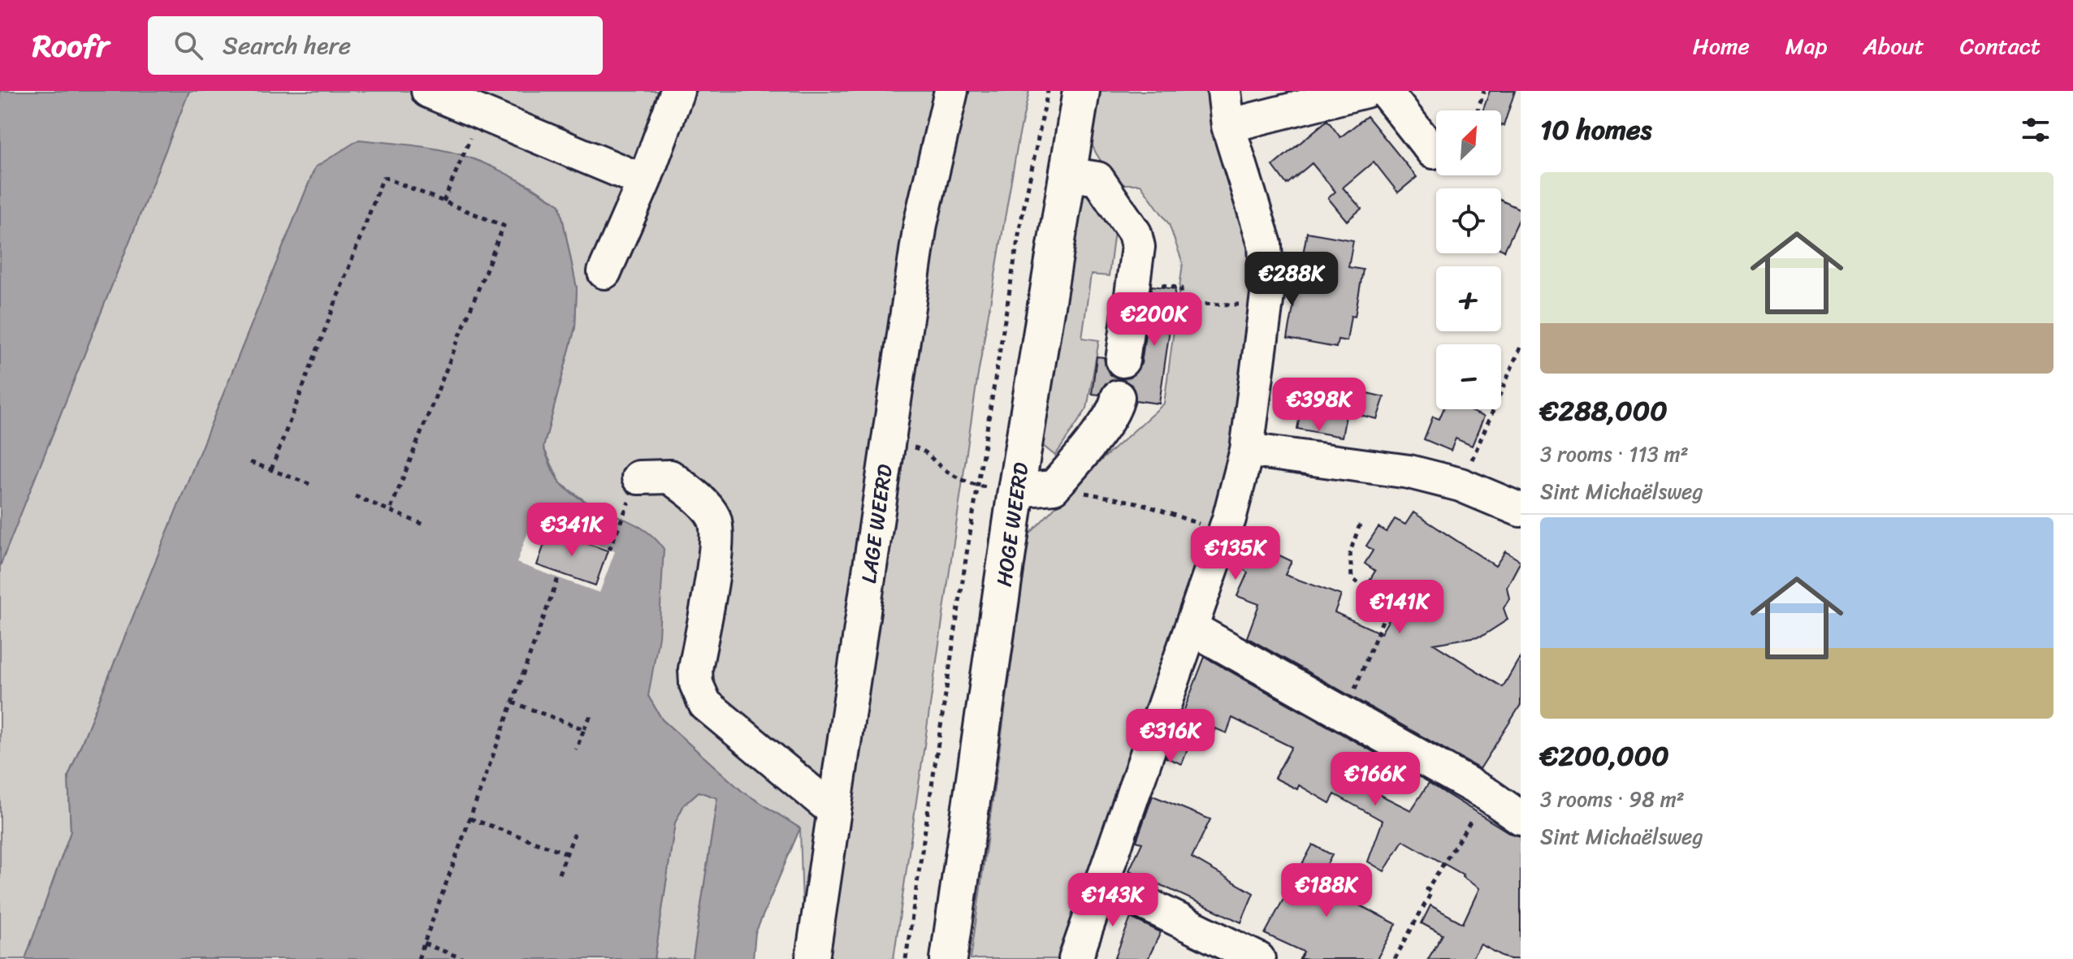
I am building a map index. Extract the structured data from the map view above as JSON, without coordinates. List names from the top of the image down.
{
  "streets": {
    "main road": ["HOGE WEERD"],
    "street": ["LAGE WEERD"]
  },
  "north": "top right",
  "page": {
    "header": "Roofr",
    "search": "Search here",
    "nav": [
      "Home",
      "Map",
      "About",
      "Contact"
    ],
    "heading": "10 homes",
    "map_buttons": ["+", "−"],
    "list": [
      {
        "name": "€288,000",
        "note": "3 rooms · 113 m² · Sint Michaëlsweg"
      },
      {
        "name": "€200,000",
        "note": "3 rooms · 98 m² · Sint Michaëlsweg"
      }
    ],
    "price": [
      "€288K",
      "€200K",
      "€398K",
      "€341K",
      "€135K",
      "€141K",
      "€316K",
      "€166K",
      "€188K",
      "€143K"
    ]
  }
}
